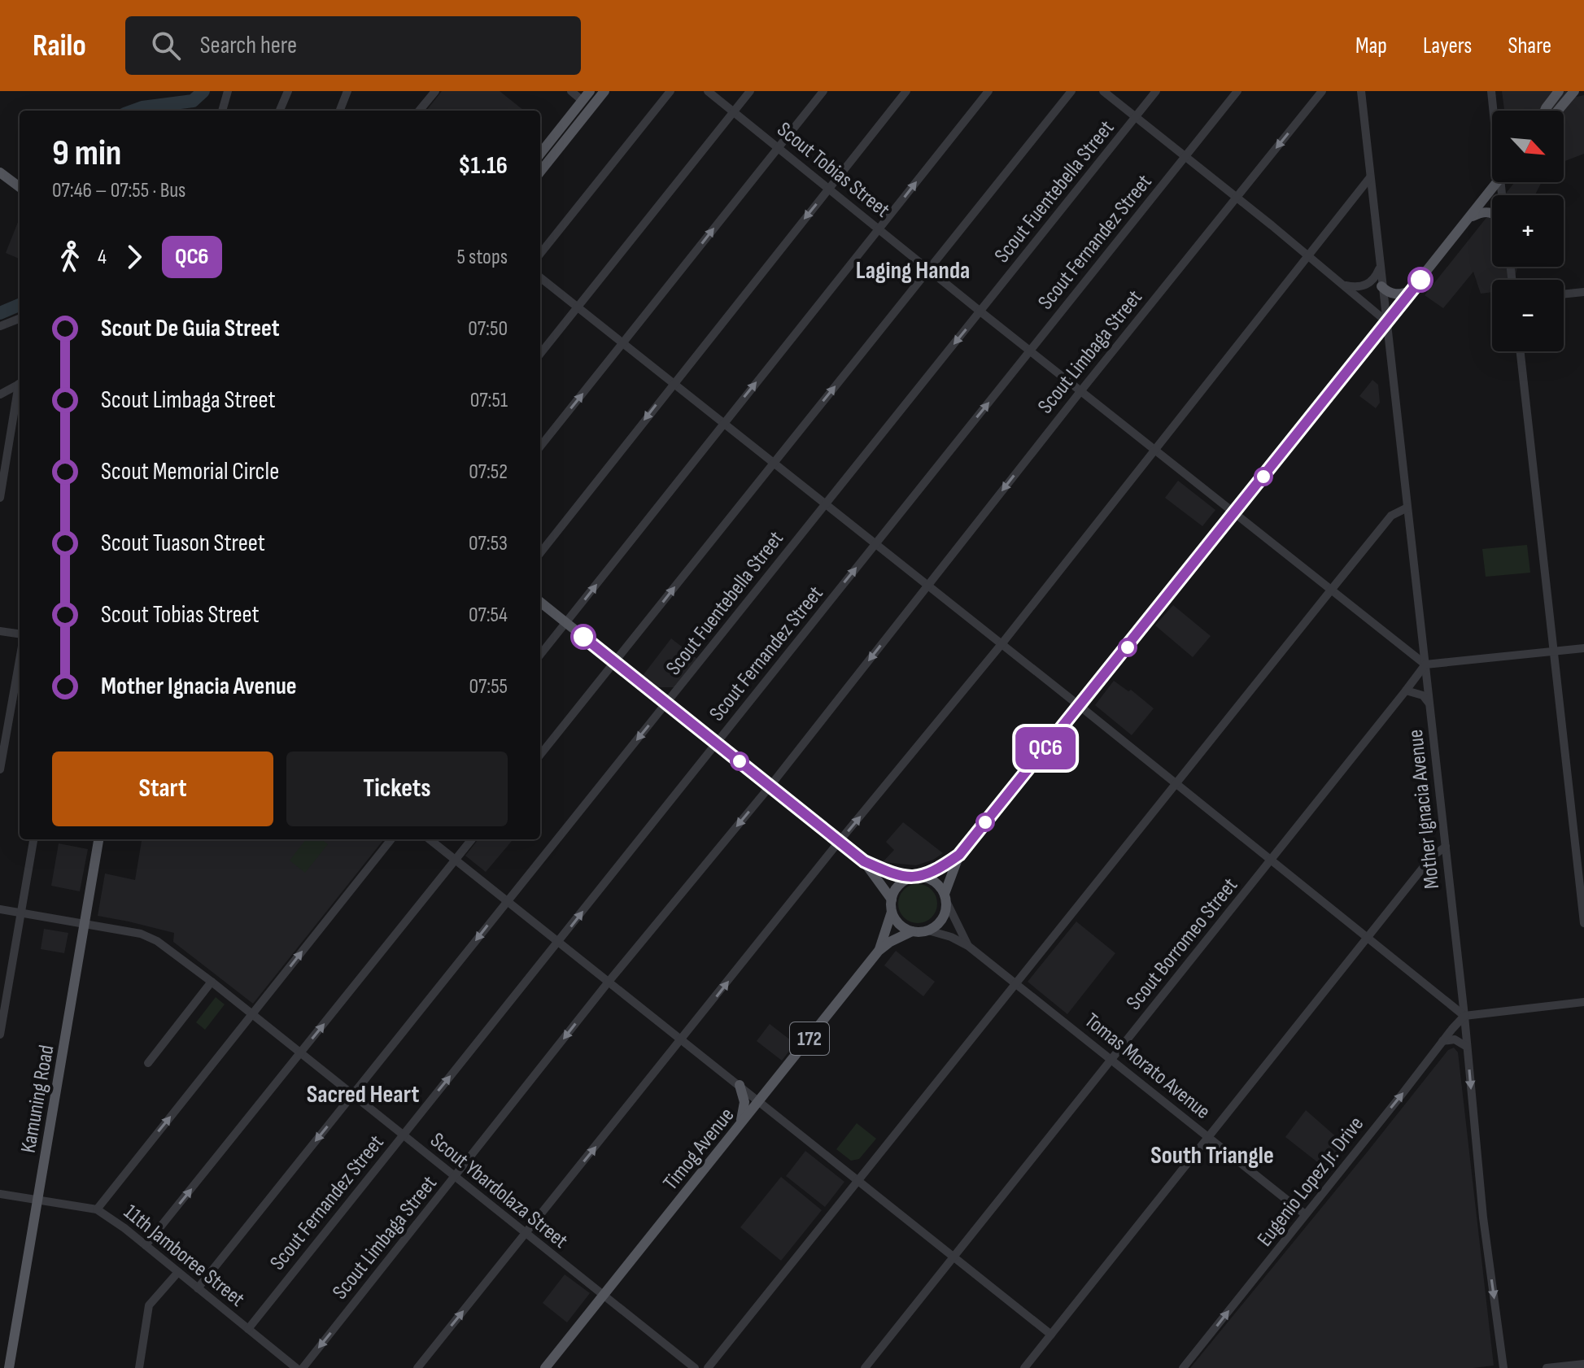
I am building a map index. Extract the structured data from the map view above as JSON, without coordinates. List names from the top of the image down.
{
  "streets": {
    "main road": ["172", "Kamuning Road", "Timog Avenue"],
    "street": [
      "Scout Tobias Street",
      "Scout Fuentebella Street",
      "Scout Fernandez Street",
      "Scout Limbaga Street",
      "Mother Ignacia Avenue",
      "Scout Borromeo Street",
      "Tomas Morato Avenue",
      "Eugenio Lopez Jr. Drive",
      "Scout Ybardolaza Street",
      "11th Jamboree Street"
    ]
  },
  "crossings": [
    ["Scout Tobias Street", "Scout Fuentebella Street"],
    ["Scout Tobias Street", "Scout Fernandez Street"],
    ["Scout Tobias Street", "Scout Limbaga Street"],
    ["Scout Tobias Street", "Mother Ignacia Avenue"],
    ["Scout Tobias Street", "Scout Borromeo Street"],
    ["Scout Fuentebella Street", "Scout Ybardolaza Street"],
    ["Scout Fuentebella Street", "11th Jamboree Street"],
    ["Scout Fernandez Street", "Scout Ybardolaza Street"],
    ["Scout Fernandez Street", "11th Jamboree Street"],
    ["Scout Limbaga Street", "Scout Ybardolaza Street"],
    ["Mother Ignacia Avenue", "Scout Borromeo Street"],
    ["Mother Ignacia Avenue", "Eugenio Lopez Jr. Drive"],
    ["Scout Borromeo Street", "Tomas Morato Avenue"],
    ["172", "Tomas Morato Avenue"],
    ["172", "Timog Avenue"],
    ["Tomas Morato Avenue", "Timog Avenue"],
    ["Tomas Morato Avenue", "Eugenio Lopez Jr. Drive"],
    ["Kamuning Road", "Scout Ybardolaza Street"],
    ["Kamuning Road", "11th Jamboree Street"],
    ["Timog Avenue", "Scout Ybardolaza Street"]
  ],
  "one_way": ["Scout Fernandez Street", "Scout Limbaga Street", "Eugenio Lopez Jr. Drive"],
  "districts": ["Laging Handa", "Sacred Heart", "South Triangle"],
  "lines": ["bus line QC6"],
  "north": "bottom right",
  "page": {
    "header": "Railo",
    "search": "Search here",
    "nav": ["Map", "Layers", "Share"],
    "on_map": "QC6",
    "map_buttons": ["+", "−"],
    "heading": ["9 min", "07:46 – 07:55 · Bus", "$1.16"],
    "legs": ["4", "QC6", "5 stops"],
    "list": [
      {
        "name": "Scout De Guia Street",
        "value": "07:50"
      },
      {
        "name": "Scout Limbaga Street",
        "value": "07:51"
      },
      {
        "name": "Scout Memorial Circle",
        "value": "07:52"
      },
      {
        "name": "Scout Tuason Street",
        "value": "07:53"
      },
      {
        "name": "Scout Tobias Street",
        "value": "07:54"
      },
      {
        "name": "Mother Ignacia Avenue",
        "value": "07:55"
      }
    ],
    "buttons": ["Start", "Tickets"]
  }
}
